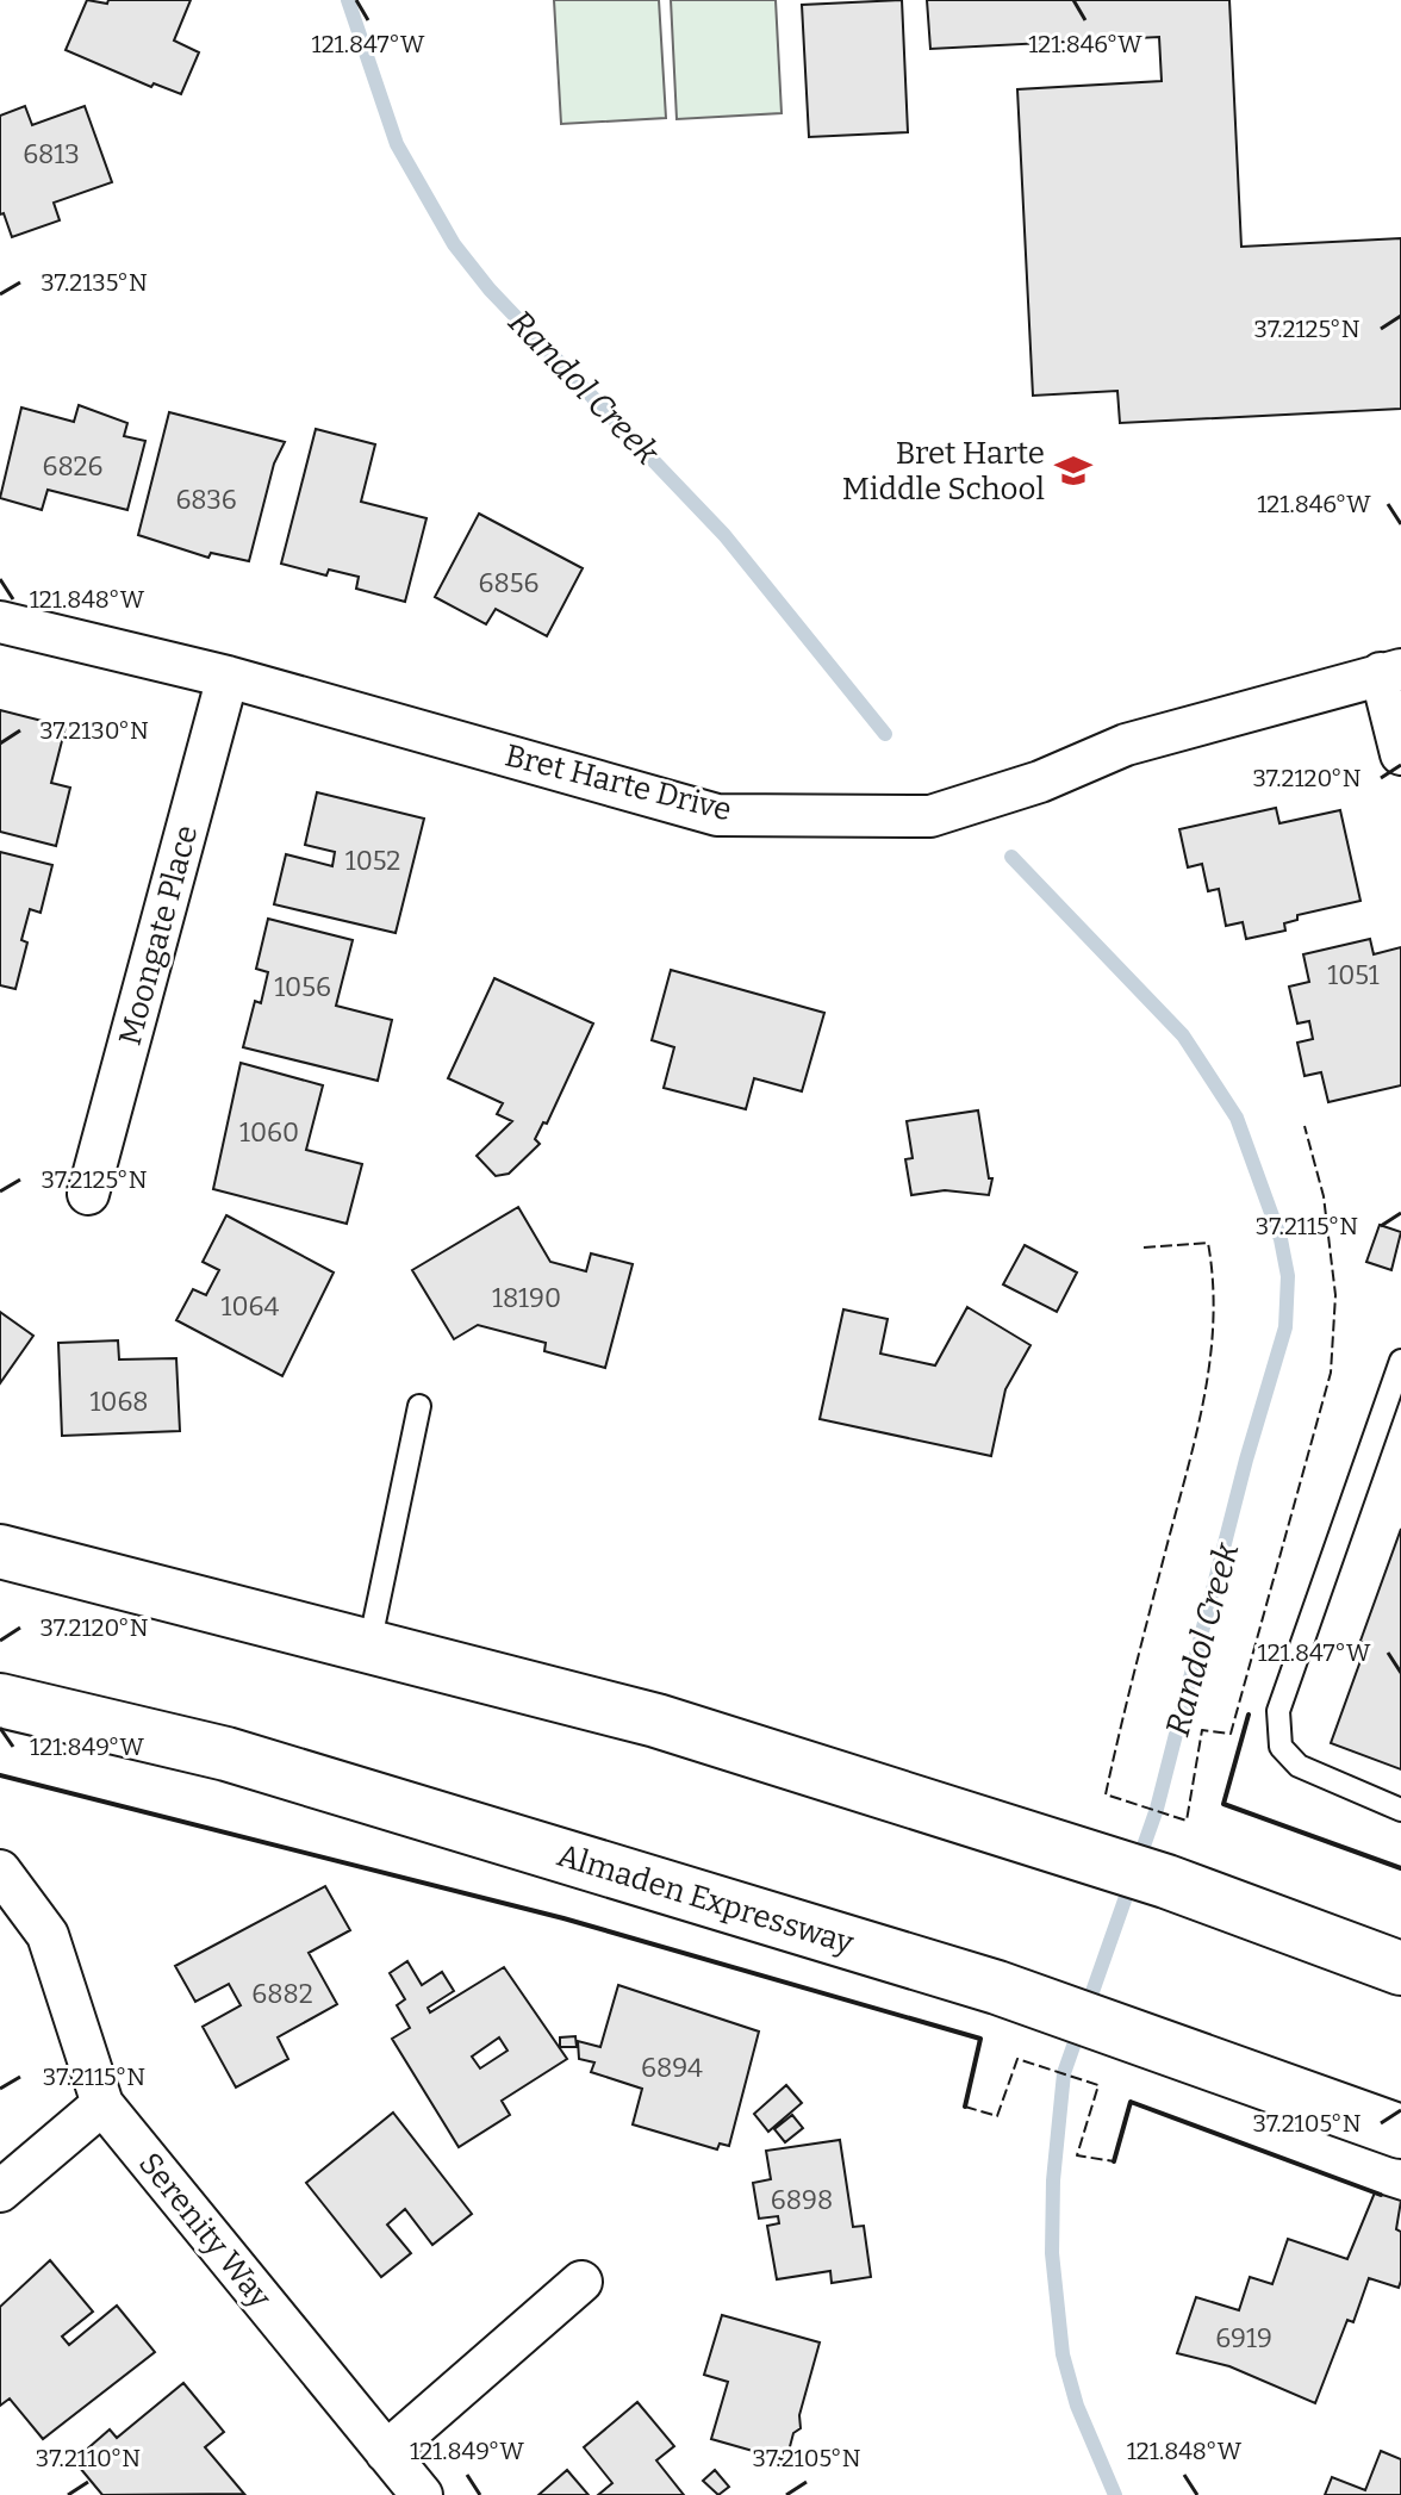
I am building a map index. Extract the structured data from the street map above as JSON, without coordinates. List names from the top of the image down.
{
  "streets": {
    "main road": ["Almaden Expressway"],
    "street": ["Bret Harte Drive", "Moongate Place", "Serenity Way"]
  },
  "crossings": [
    ["Bret Harte Drive", "Moongate Place"]
  ],
  "water": ["Randol Creek"],
  "places": {
    "school or university": ["Bret Harte Middle School"]
  },
  "house_numbers": [
    "6813",
    "6826",
    "6836",
    "6856",
    "1052",
    "1051",
    "1056",
    "1060",
    "18190",
    "1064",
    "1068",
    "6882",
    "6894",
    "6898",
    "6919"
  ],
  "coordinates": [
    "121.846°W",
    "121.847°W",
    "37.2135°N",
    "37.2125°N",
    "121.848°W",
    "37.2130°N",
    "37.2120°N",
    "37.2115°N",
    "121.849°W",
    "37.2105°N",
    "37.2110°N"
  ]
}
